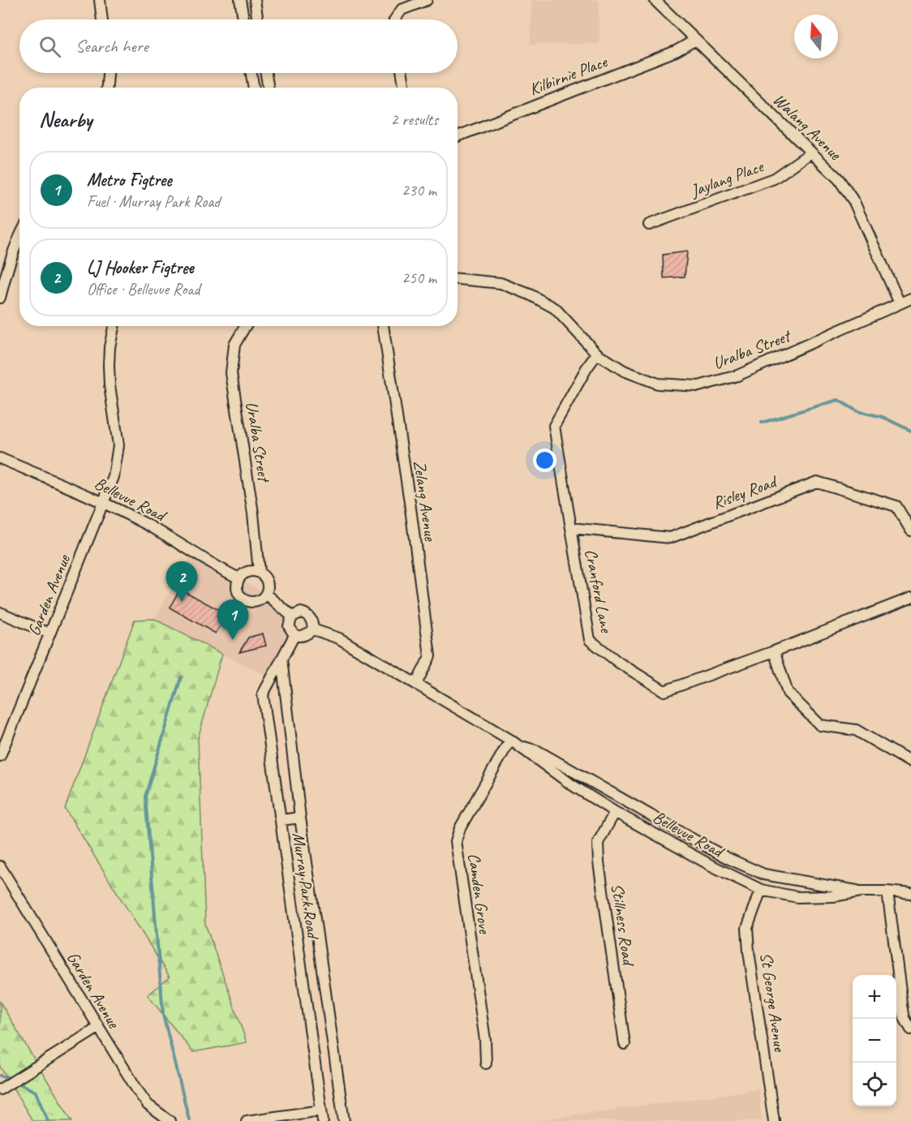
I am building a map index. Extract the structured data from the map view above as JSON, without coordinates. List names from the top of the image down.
{
  "streets": {
    "street": [
      "Kilbirnie Place",
      "Walang Avenue",
      "Jaylang Place",
      "Uralba Street",
      "Risley Road",
      "Bellevue Road",
      "Zelang Avenue",
      "Cranford Lane",
      "Garden Avenue",
      "Murray Park Road",
      "Camden Grove",
      "Stillness Road",
      "St George Avenue"
    ]
  },
  "crossings": [
    ["Kilbirnie Place", "Walang Avenue"],
    ["Walang Avenue", "Jaylang Place"],
    ["Walang Avenue", "Uralba Street"],
    ["Uralba Street", "Bellevue Road"],
    ["Uralba Street", "Cranford Lane"],
    ["Risley Road", "Cranford Lane"],
    ["Bellevue Road", "Zelang Avenue"],
    ["Bellevue Road", "Garden Avenue"],
    ["Bellevue Road", "Murray Park Road"],
    ["Bellevue Road", "Camden Grove"],
    ["Bellevue Road", "Stillness Road"],
    ["Bellevue Road", "St George Avenue"]
  ],
  "north": "top",
  "page": {
    "search": "Search here",
    "heading": ["Nearby", "2 results"],
    "list": [
      {
        "mark": "1",
        "name": "Metro Figtree",
        "note": "Fuel · Murray Park Road",
        "value": "230 m"
      },
      {
        "mark": "2",
        "name": "LJ Hooker Figtree",
        "note": "Office · Bellevue Road",
        "value": "250 m"
      }
    ],
    "pins": ["2", "1"],
    "map_buttons": ["+", "−"]
  }
}
